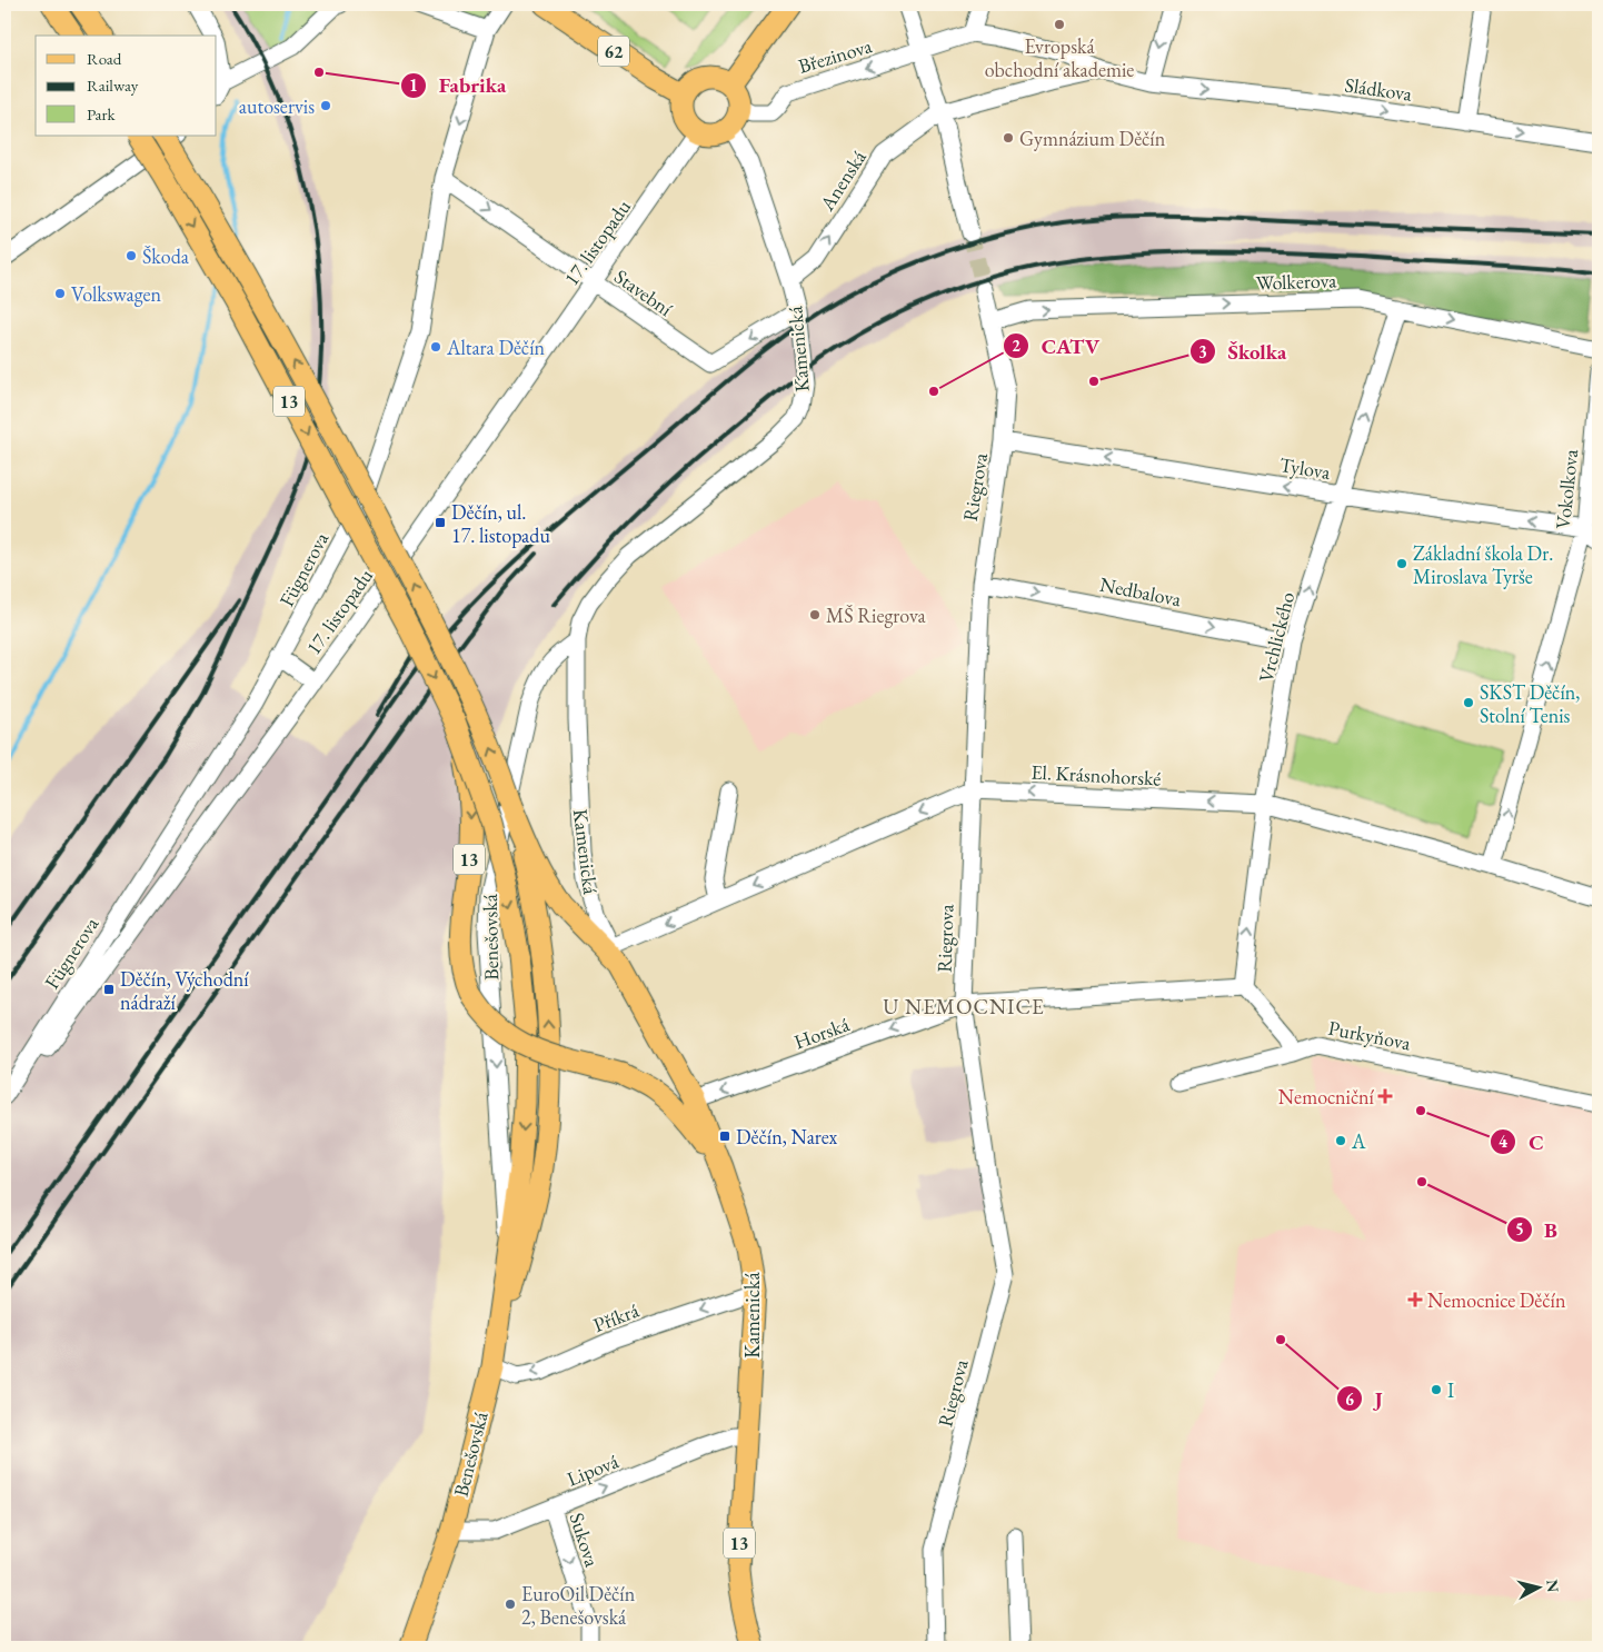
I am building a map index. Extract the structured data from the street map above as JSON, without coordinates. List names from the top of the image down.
{
  "streets": {
    "main road": [
      "62",
      "Kamenická",
      "13",
      "Benešovská"
    ],
    "street": [
      "Březinova",
      "Sládkova",
      "Anenská",
      "17. listopadu",
      "Wolkerova",
      "Stavební",
      "Tylova",
      "Riegrova",
      "Vokolkova",
      "Fügnerova",
      "Nedbalova",
      "Vrchlického",
      "El. Krásnohorské",
      "Horská",
      "Purkyňova",
      "Příkrá",
      "Lipová",
      "Sukova"
    ]
  },
  "crossings": [
    ["62", "Březinova"],
    ["62", "17. listopadu"],
    ["62", "Kamenická"],
    ["Březinova", "17. listopadu"],
    ["Březinova", "Kamenická"],
    ["Anenská", "Kamenická"],
    ["17. listopadu", "Stavební"],
    ["17. listopadu", "Kamenická"],
    ["Wolkerova", "Riegrova"],
    ["Wolkerova", "Vrchlického"],
    ["Stavební", "Kamenická"],
    ["Stavební", "Fügnerova"],
    ["Kamenická", "13"],
    ["Kamenická", "El. Krásnohorské"],
    ["Kamenická", "Benešovská"],
    ["Kamenická", "Horská"],
    ["Kamenická", "Příkrá"],
    ["Kamenická", "Lipová"],
    ["13", "El. Krásnohorské"],
    ["13", "Benešovská"],
    ["Tylova", "Riegrova"],
    ["Tylova", "Vokolkova"],
    ["Tylova", "Vrchlického"],
    ["Riegrova", "Nedbalova"],
    ["Riegrova", "El. Krásnohorské"],
    ["Riegrova", "Horská"],
    ["Vokolkova", "El. Krásnohorské"],
    ["Nedbalova", "Vrchlického"],
    ["Vrchlického", "El. Krásnohorské"],
    ["Benešovská", "Příkrá"],
    ["Benešovská", "Lipová"],
    ["Lipová", "Sukova"]
  ],
  "one_way": [
    "Březinova",
    "Sládkova",
    "Anenská",
    "Wolkerova",
    "Tylova",
    "Vokolkova",
    "Nedbalova",
    "Vrchlického",
    "El. Krásnohorské",
    "Horská",
    "Příkrá",
    "Lipová",
    "Sukova"
  ],
  "districts": ["U NEMOCNICE"],
  "places": {
    "other": [
      "Evropská obchodní akademie",
      "Fabrika",
      "autoservis",
      "Gymnázium Děčín",
      "Škoda",
      "Volkswagen",
      "Altara Děčín",
      "Školka",
      "CATV",
      "Základní škola Dr. Miroslava Tyrše",
      "MŠ Riegrova",
      "SKST Děčín, Stolní Tenis",
      "C",
      "A",
      "B",
      "J",
      "I",
      "EuroOil Děčín 2, Benešovská"
    ],
    "transit": ["Děčín, ul. 17. listopadu", "Děčín, Východní nádraží", "Děčín, Narex"],
    "health": ["Nemocniční", "Nemocnice Děčín"]
  },
  "legend": ["Road", "Railway", "Park"],
  "north": "right"
}
